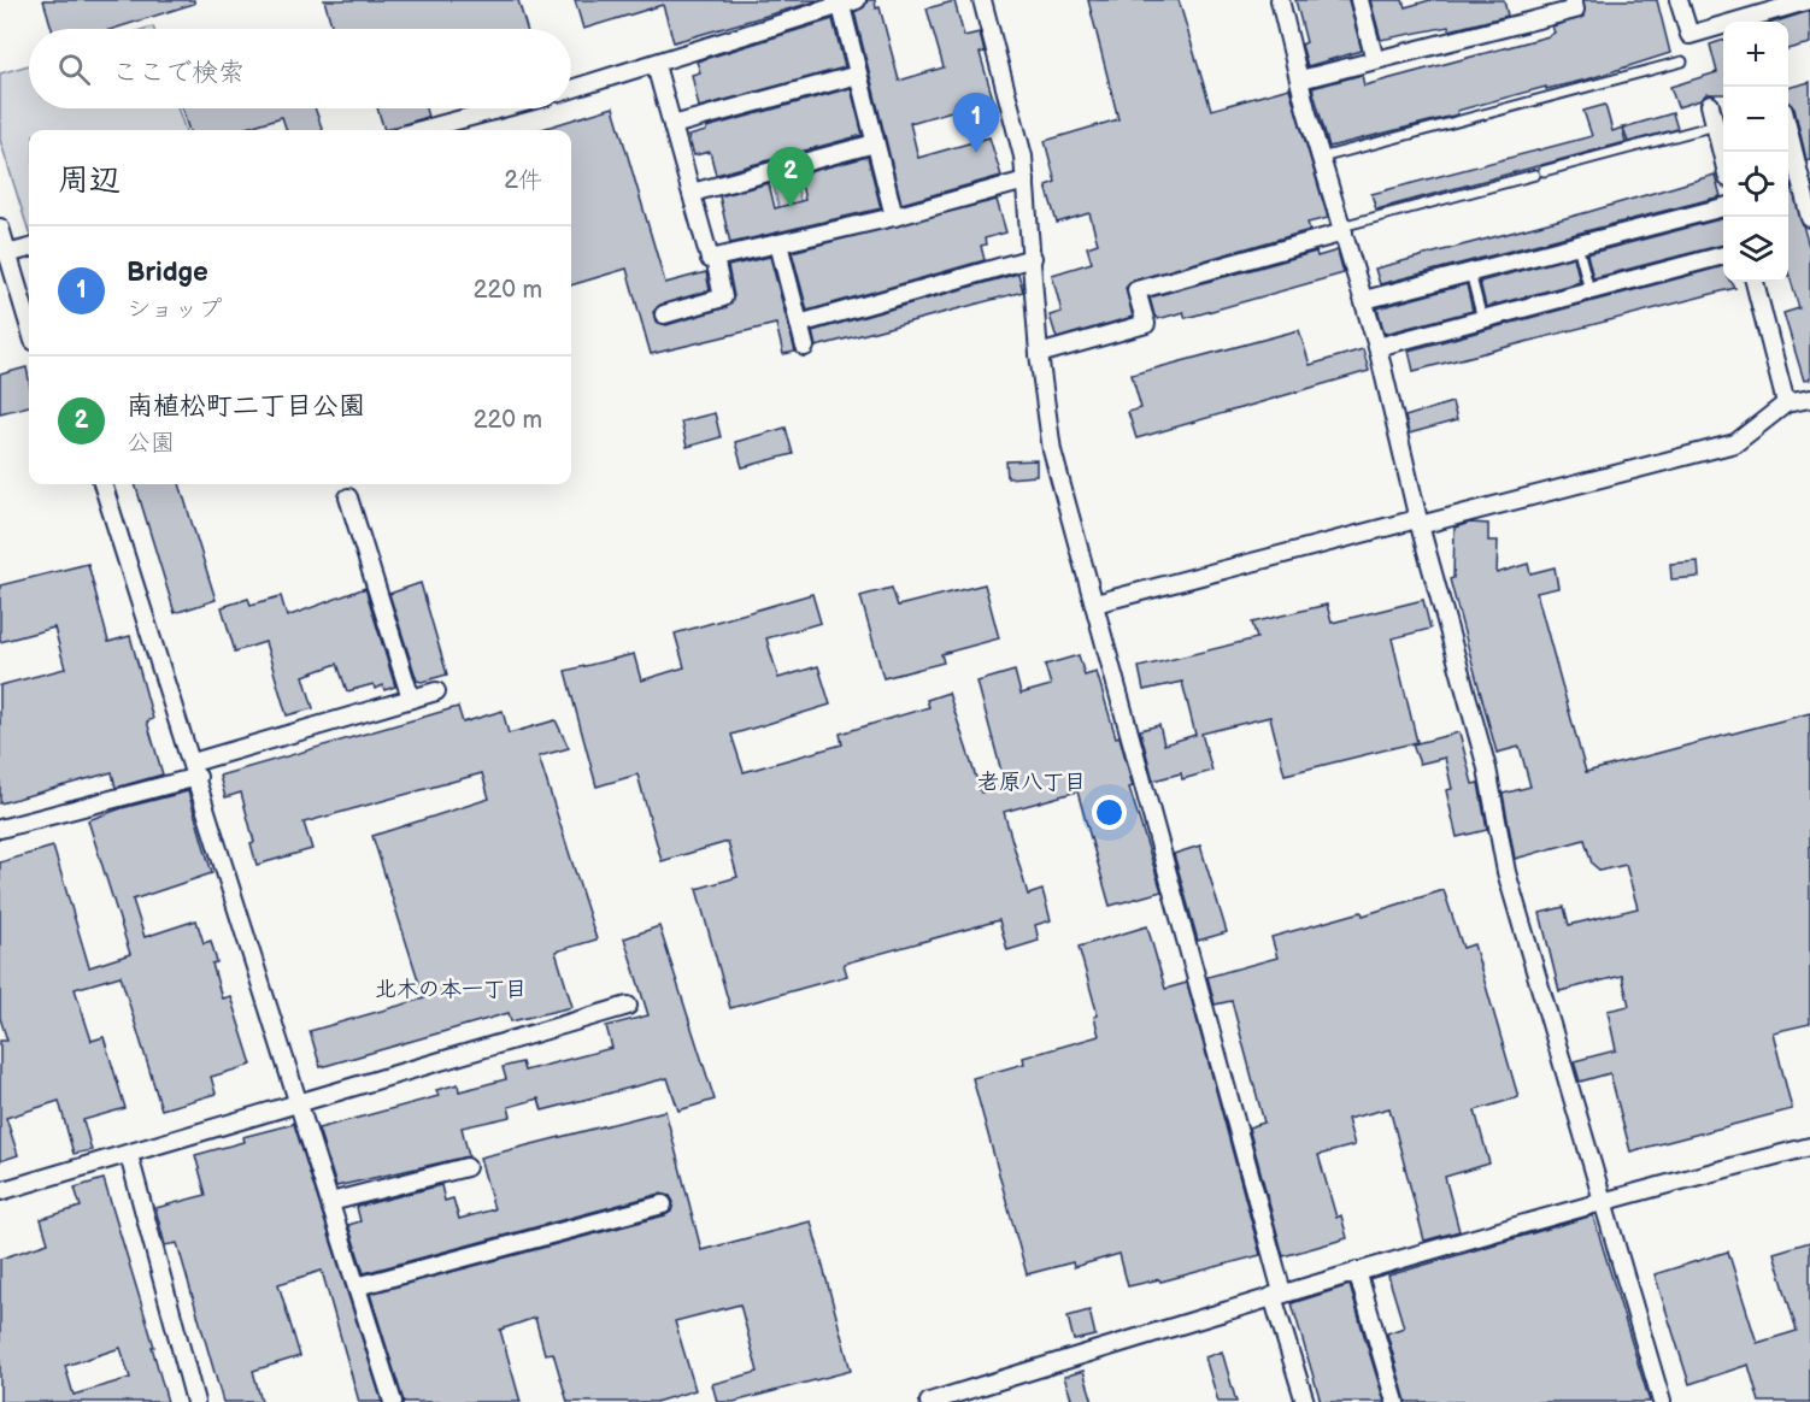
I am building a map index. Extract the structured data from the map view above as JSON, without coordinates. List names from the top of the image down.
{
  "districts": ["老原八丁目", "北木の本一丁目"],
  "page": {
    "map_buttons": ["+", "−"],
    "search": "ここで検索",
    "pins": ["1", "2"],
    "heading": ["周辺", "2件"],
    "list": [
      {
        "mark": "1",
        "name": "Bridge",
        "note": "ショップ",
        "value": "220 m"
      },
      {
        "mark": "2",
        "name": "南植松町二丁目公園",
        "note": "公園",
        "value": "220 m"
      }
    ]
  }
}
